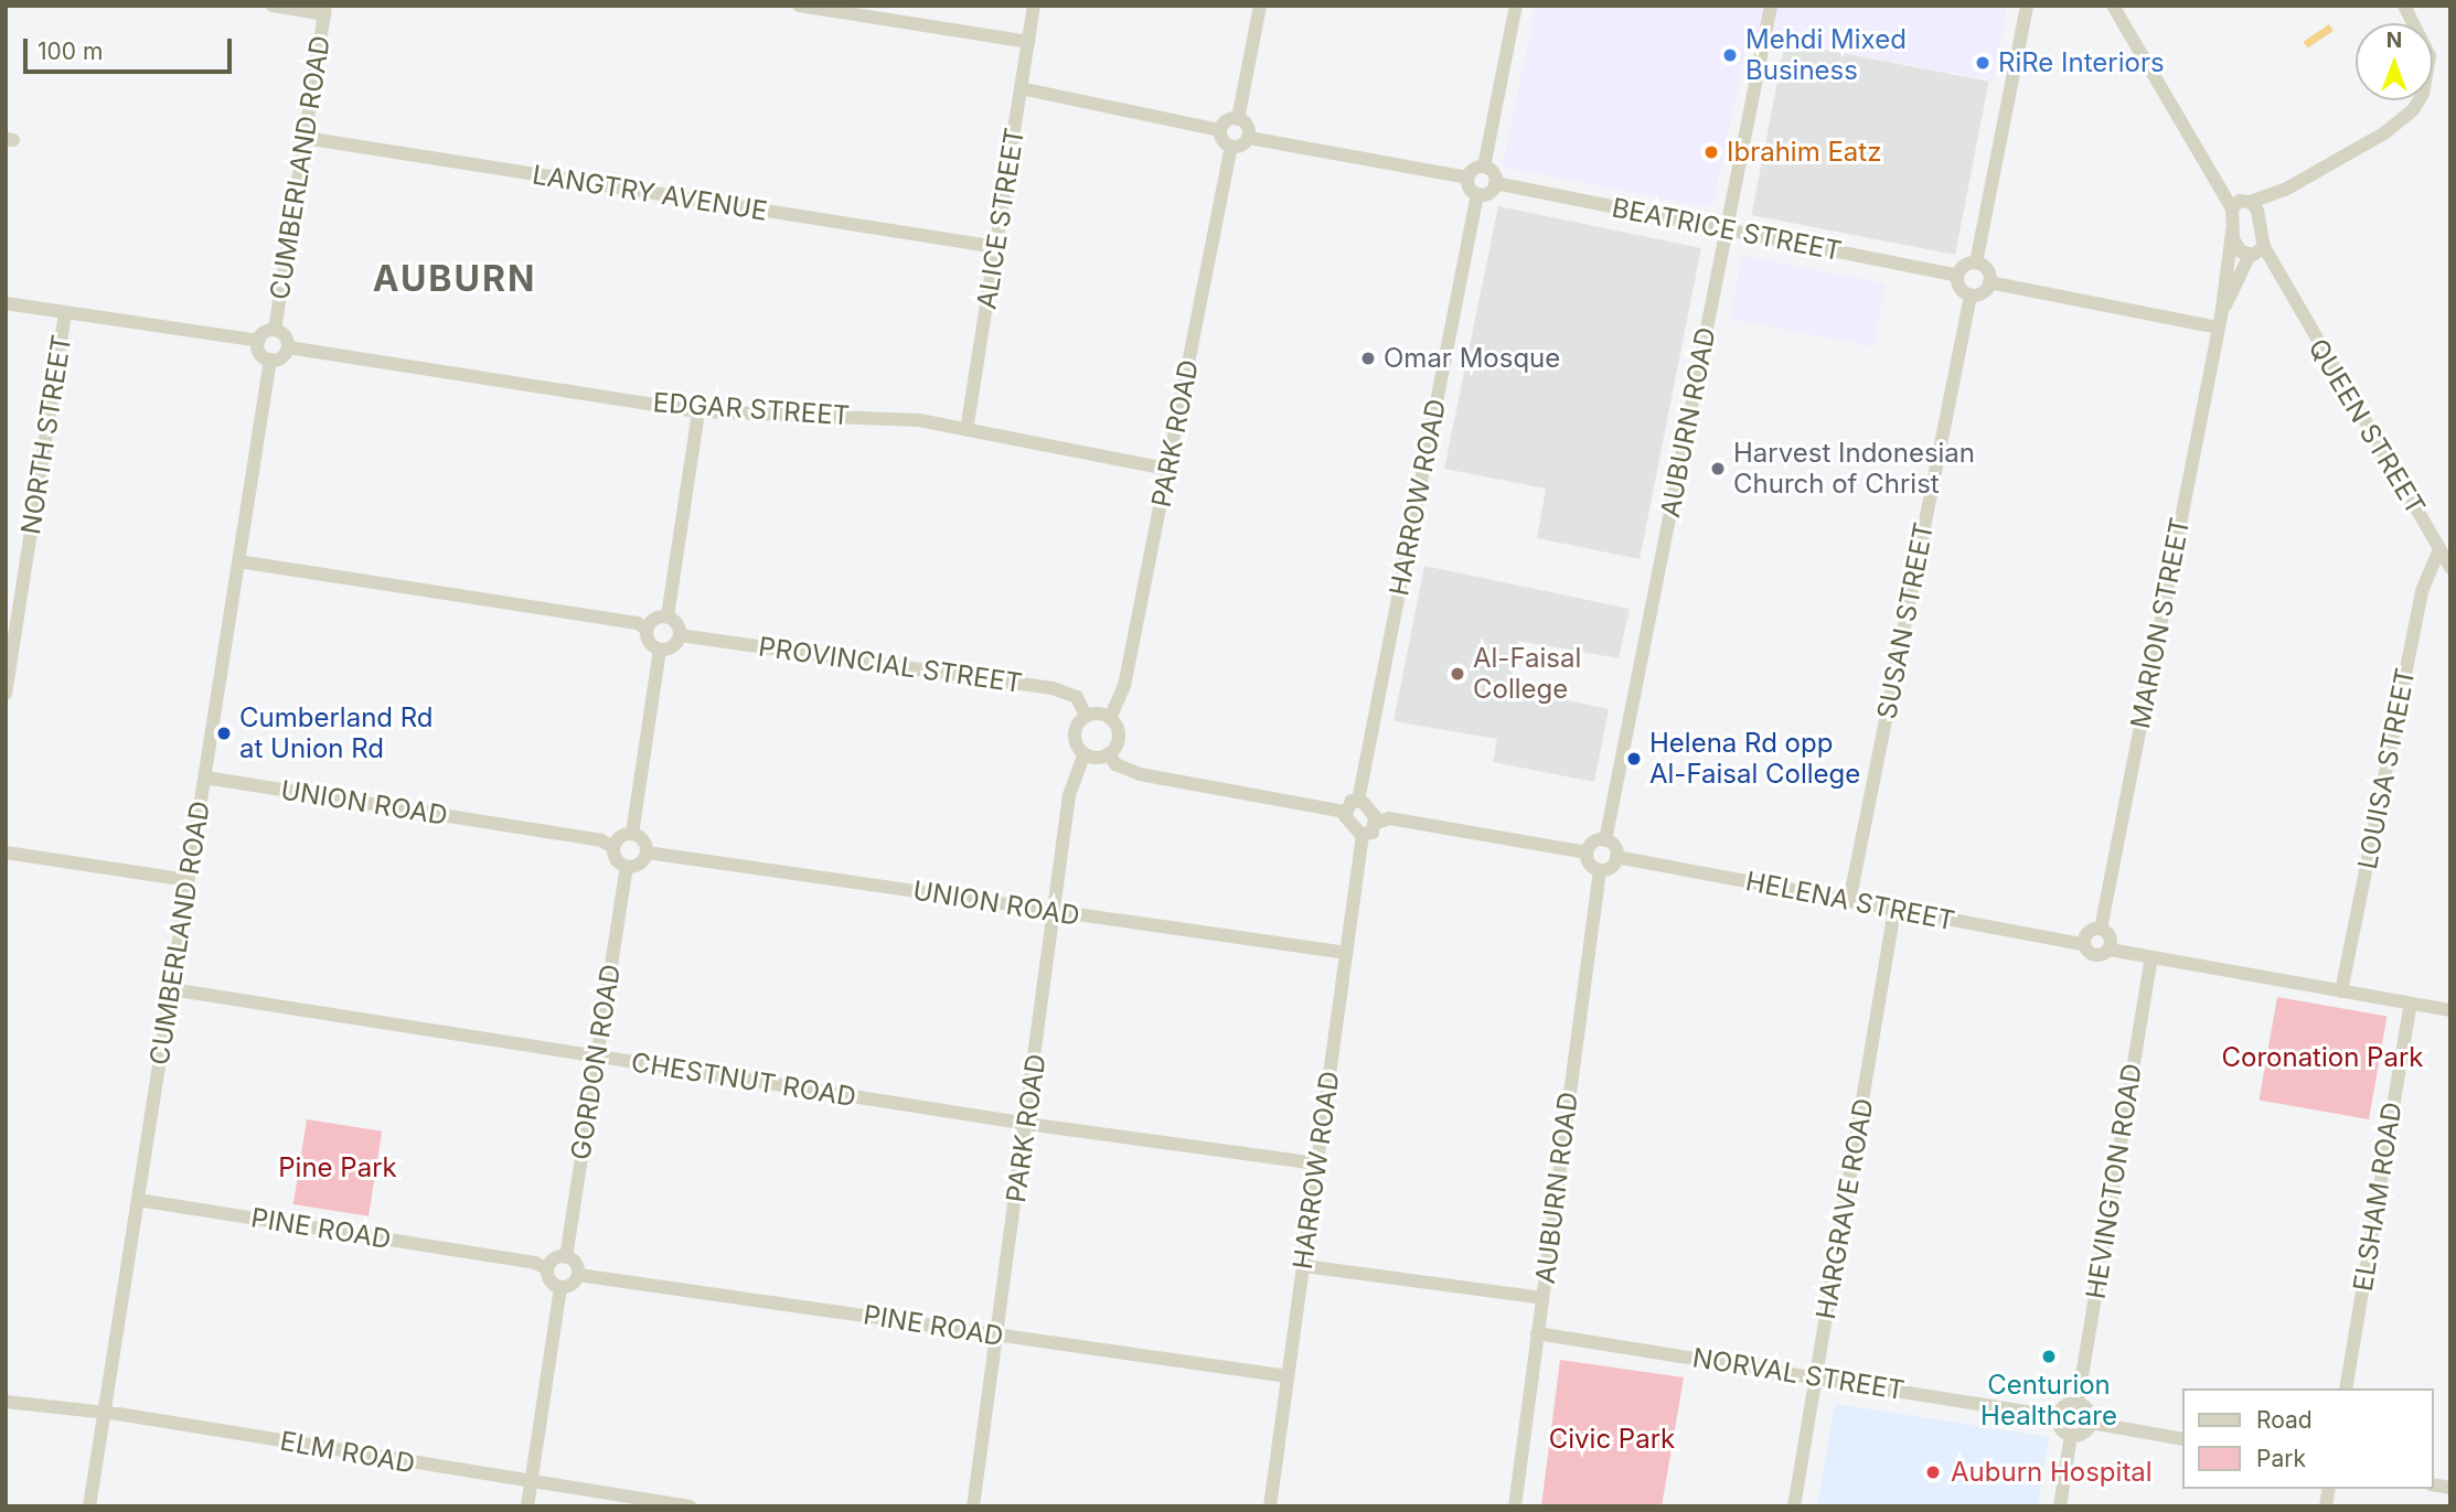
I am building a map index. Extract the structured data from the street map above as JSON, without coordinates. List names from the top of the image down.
{
  "streets": {
    "street": [
      "CUMBERLAND ROAD",
      "LANGTRY AVENUE",
      "ALICE STREET",
      "BEATRICE STREET",
      "EDGAR STREET",
      "AUBURN ROAD",
      "QUEEN STREET",
      "PARK ROAD",
      "NORTH STREET",
      "HARROW ROAD",
      "SUSAN STREET",
      "MARION STREET",
      "PROVINCIAL STREET",
      "LOUISA STREET",
      "UNION ROAD",
      "HELENA STREET",
      "GORDON ROAD",
      "CHESTNUT ROAD",
      "HEVINGTON ROAD",
      "ELSHAM ROAD",
      "HARGRAVE ROAD",
      "PINE ROAD",
      "NORVAL STREET",
      "ELM ROAD"
    ]
  },
  "crossings": [
    ["CUMBERLAND ROAD", "LANGTRY AVENUE"],
    ["CUMBERLAND ROAD", "EDGAR STREET"],
    ["CUMBERLAND ROAD", "UNION ROAD"],
    ["CUMBERLAND ROAD", "CHESTNUT ROAD"],
    ["CUMBERLAND ROAD", "PINE ROAD"],
    ["CUMBERLAND ROAD", "ELM ROAD"],
    ["LANGTRY AVENUE", "ALICE STREET"],
    ["ALICE STREET", "EDGAR STREET"],
    ["BEATRICE STREET", "AUBURN ROAD"],
    ["BEATRICE STREET", "HARROW ROAD"],
    ["BEATRICE STREET", "SUSAN STREET"],
    ["EDGAR STREET", "PARK ROAD"],
    ["AUBURN ROAD", "HELENA STREET"],
    ["AUBURN ROAD", "NORVAL STREET"],
    ["QUEEN STREET", "MARION STREET"],
    ["QUEEN STREET", "LOUISA STREET"],
    ["PARK ROAD", "PROVINCIAL STREET"],
    ["PARK ROAD", "UNION ROAD"],
    ["PARK ROAD", "CHESTNUT ROAD"],
    ["PARK ROAD", "PINE ROAD"],
    ["HARROW ROAD", "UNION ROAD"],
    ["HARROW ROAD", "CHESTNUT ROAD"],
    ["HARROW ROAD", "PINE ROAD"],
    ["SUSAN STREET", "HELENA STREET"],
    ["MARION STREET", "HELENA STREET"],
    ["UNION ROAD", "GORDON ROAD"],
    ["HELENA STREET", "HARGRAVE ROAD"],
    ["GORDON ROAD", "CHESTNUT ROAD"],
    ["GORDON ROAD", "PINE ROAD"],
    ["HEVINGTON ROAD", "NORVAL STREET"],
    ["HARGRAVE ROAD", "NORVAL STREET"]
  ],
  "districts": ["AUBURN"],
  "parks": ["Coronation Park", "Pine Park", "Civic Park"],
  "places": [
    "Mehdi Mixed Business",
    "RiRe Interiors",
    "Ibrahim Eatz",
    "Omar Mosque",
    "Harvest Indonesian Church of Christ",
    "Al-Faisal College",
    "Cumberland Rd at Union Rd",
    "Helena Rd opp Al-Faisal College",
    "Centurion Healthcare",
    "Auburn Hospital"
  ],
  "legend": ["Road", "Park"],
  "scale_bar": "100 m",
  "north": "top"
}
